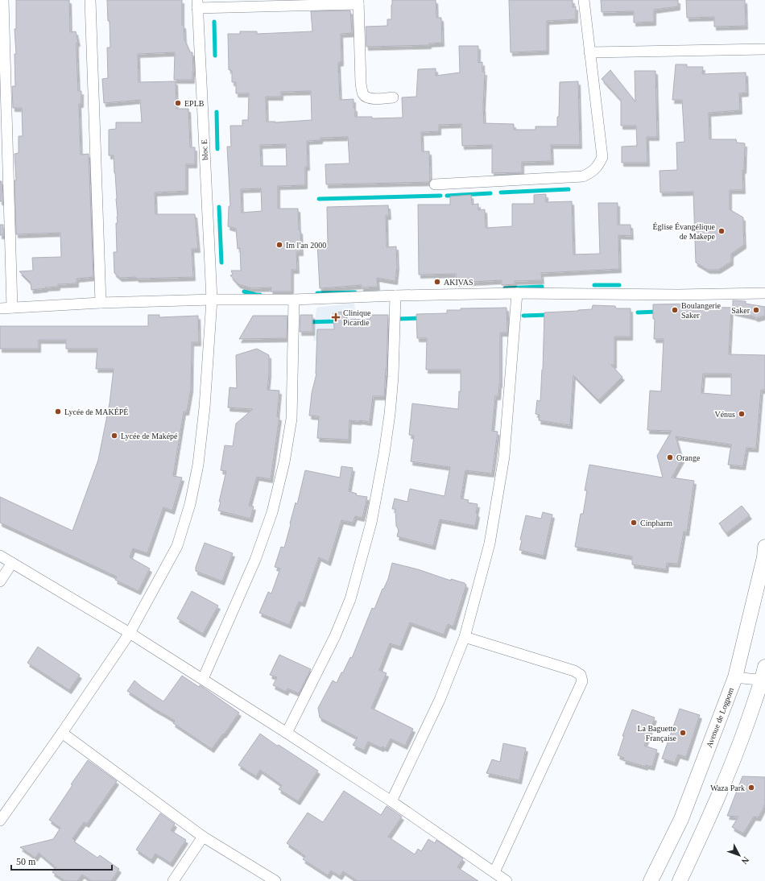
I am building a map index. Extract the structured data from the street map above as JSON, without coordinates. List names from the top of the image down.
{
  "streets": {
    "main road": ["Avenue de Logpom"],
    "street": ["bloc E"]
  },
  "places": {
    "other": [
      "EPLB",
      "Église Évangélique de Makepe",
      "Im l'an 2000",
      "AKIVAS",
      "Boulangerie Saker",
      "Saker",
      "Lycée de MAKÉPÉ",
      "Vénus",
      "Lycée de Maképé",
      "Orange",
      "Cinpharm",
      "La Baguette Française",
      "Waza Park"
    ],
    "health": ["Clinique Picardie"]
  },
  "scale_bar": "50 m",
  "north": "bottom right"
}
